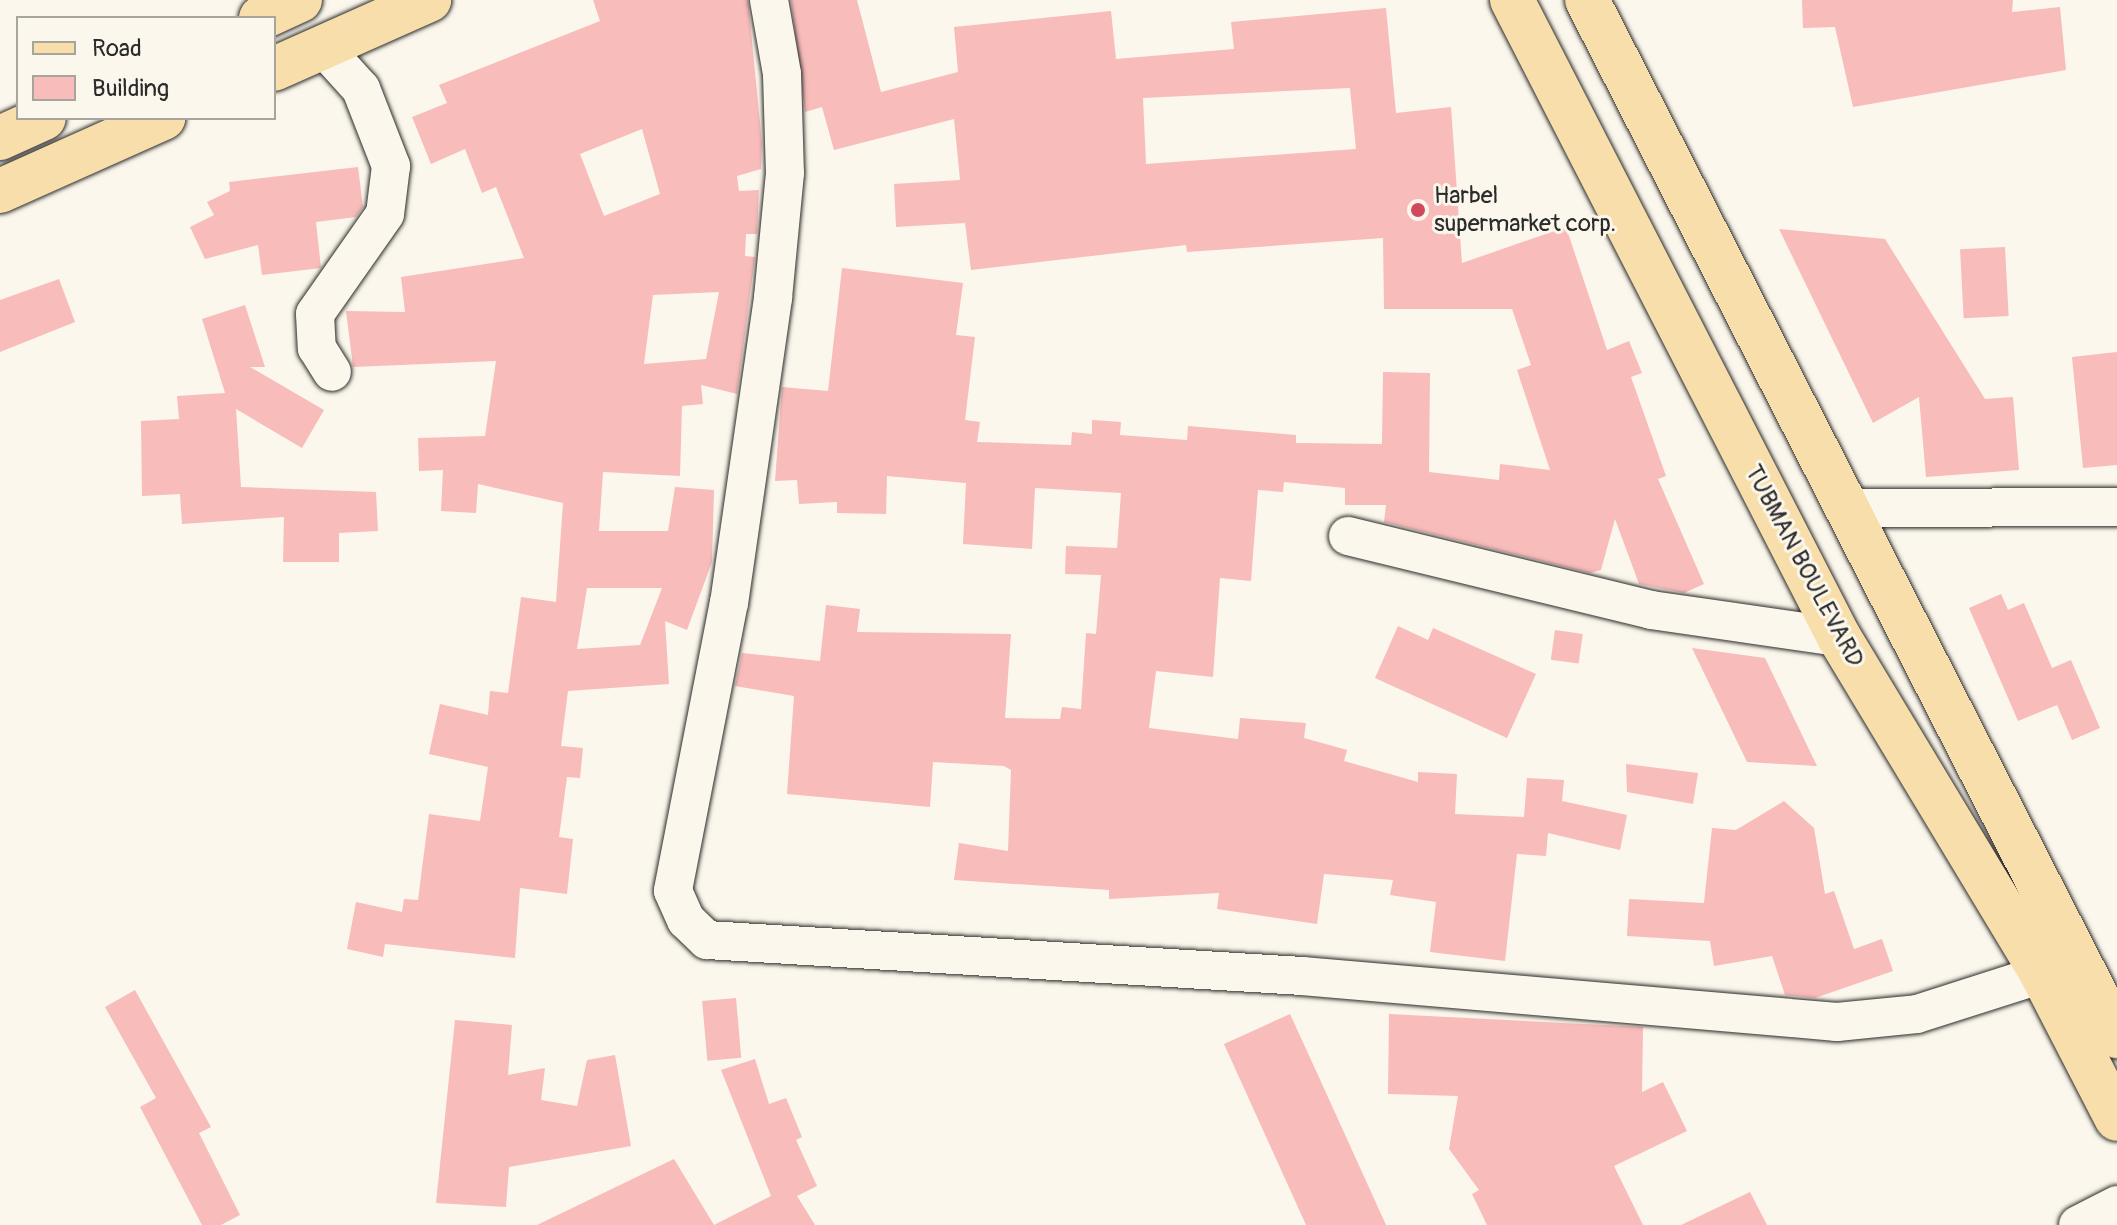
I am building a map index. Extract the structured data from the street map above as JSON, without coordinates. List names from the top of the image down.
{
  "streets": {
    "main road": ["TUBMAN BOULEVARD"]
  },
  "places": ["Harbel supermarket corp."],
  "legend": ["Road", "Building"]
}
